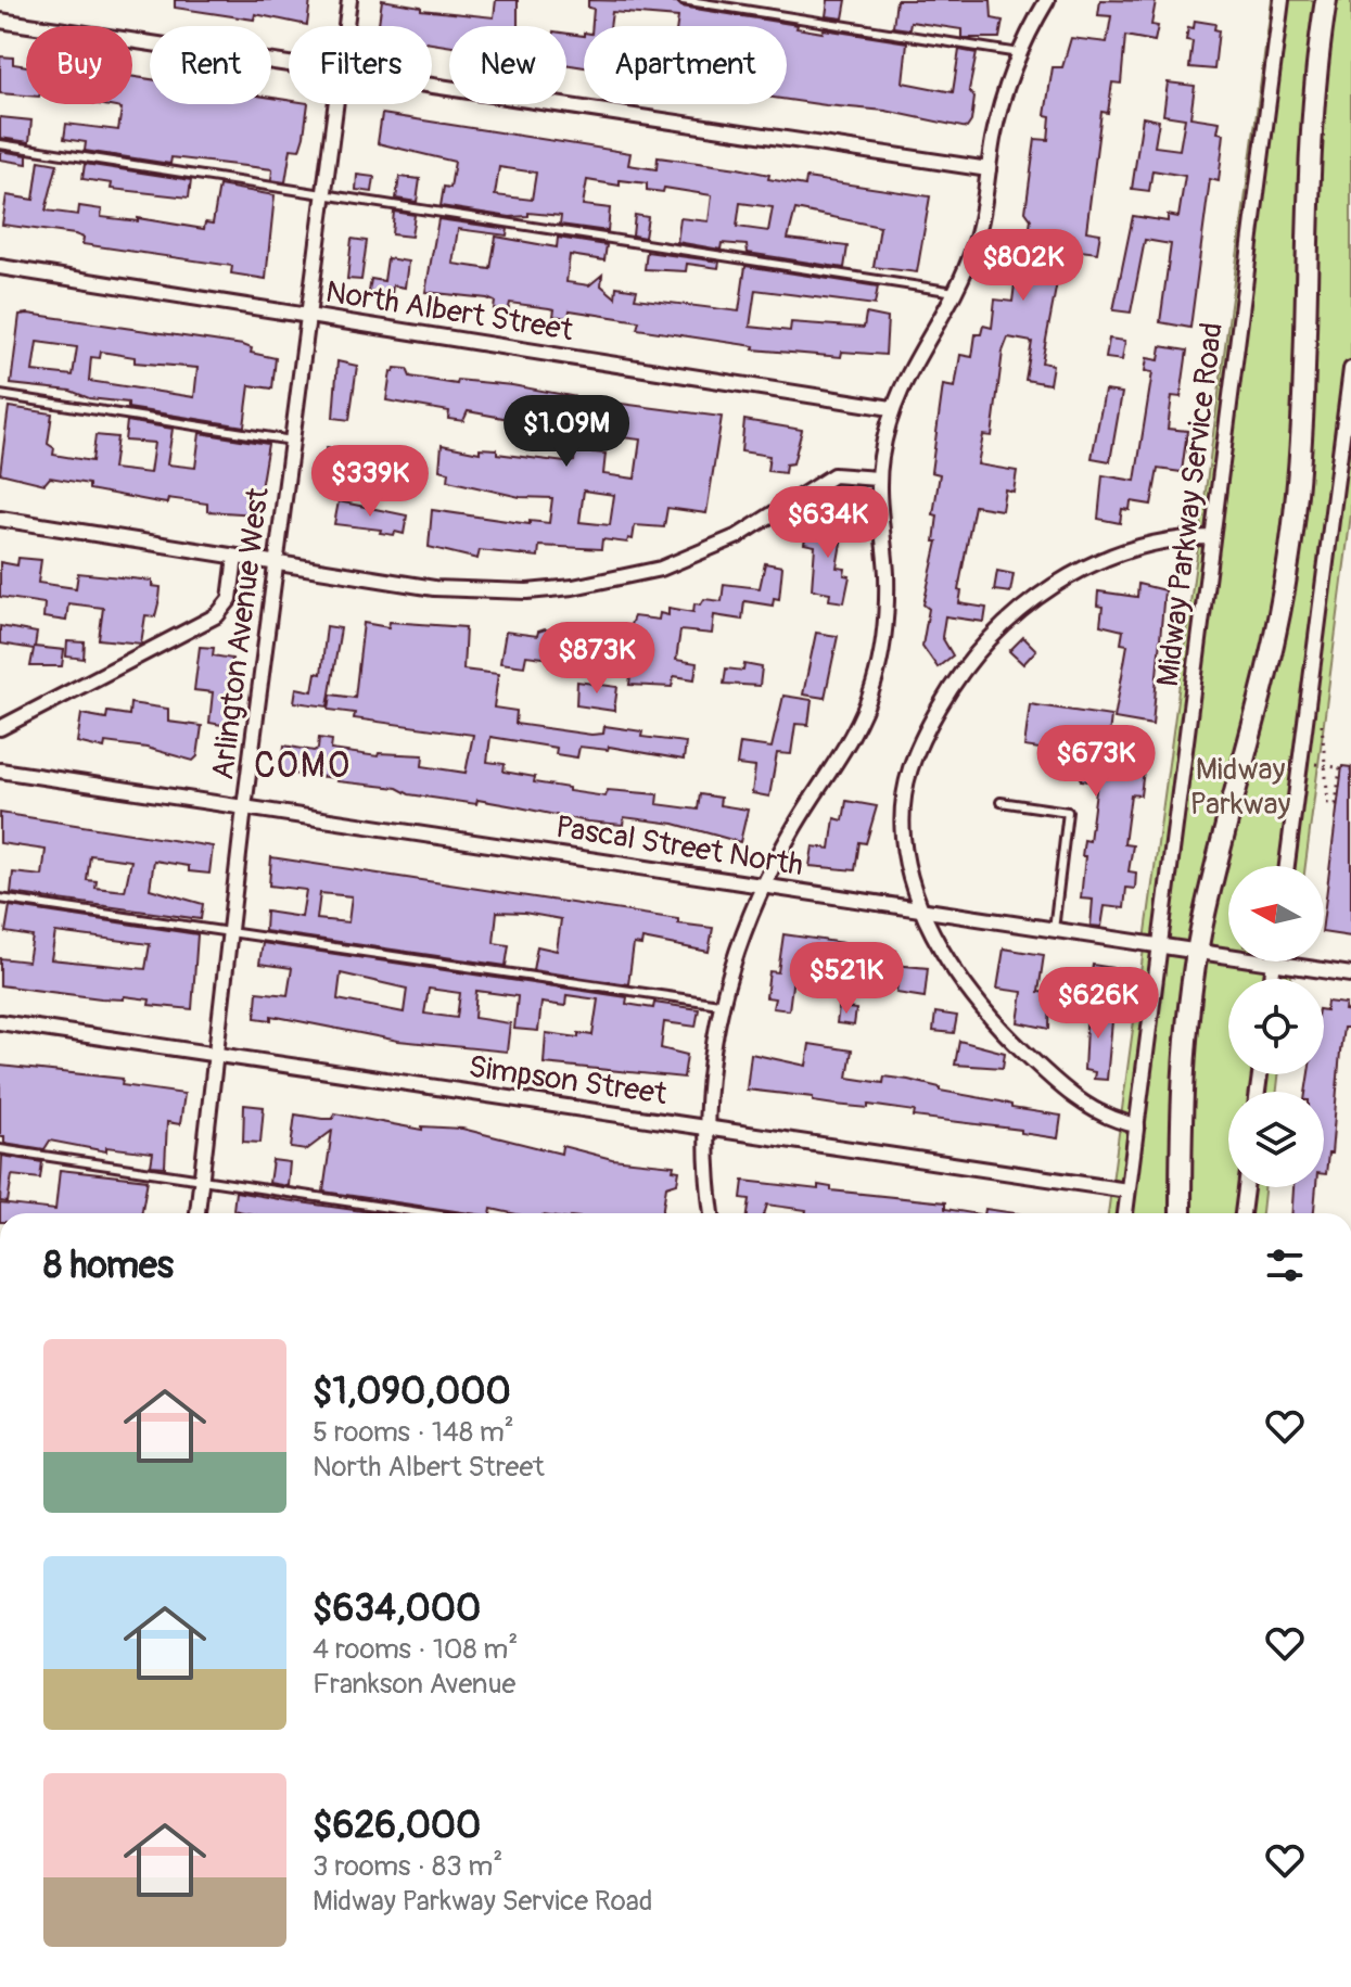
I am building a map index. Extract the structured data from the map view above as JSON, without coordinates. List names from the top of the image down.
{
  "streets": {
    "street": [
      "North Albert Street",
      "Midway Parkway Service Road",
      "Arlington Avenue West",
      "Pascal Street North",
      "Simpson Street"
    ]
  },
  "crossings": [
    ["North Albert Street", "Arlington Avenue West"],
    ["Midway Parkway Service Road", "Pascal Street North"],
    ["Midway Parkway Service Road", "Simpson Street"],
    ["Arlington Avenue West", "Pascal Street North"],
    ["Arlington Avenue West", "Simpson Street"]
  ],
  "districts": ["COMO"],
  "parks": ["Midway Parkway"],
  "north": "left",
  "page": {
    "chip": [
      "Buy",
      "Rent",
      "Filters",
      "New",
      "Apartment"
    ],
    "price": [
      "$802K",
      "$1.09M",
      "$339K",
      "$634K",
      "$873K",
      "$673K",
      "$521K",
      "$626K"
    ],
    "heading": "8 homes",
    "list": [
      {
        "name": "$1,090,000",
        "note": "5 rooms · 148 m² · North Albert Street"
      },
      {
        "name": "$634,000",
        "note": "4 rooms · 108 m² · Frankson Avenue"
      },
      {
        "name": "$626,000",
        "note": "3 rooms · 83 m² · Midway Parkway Service Road"
      }
    ]
  }
}
